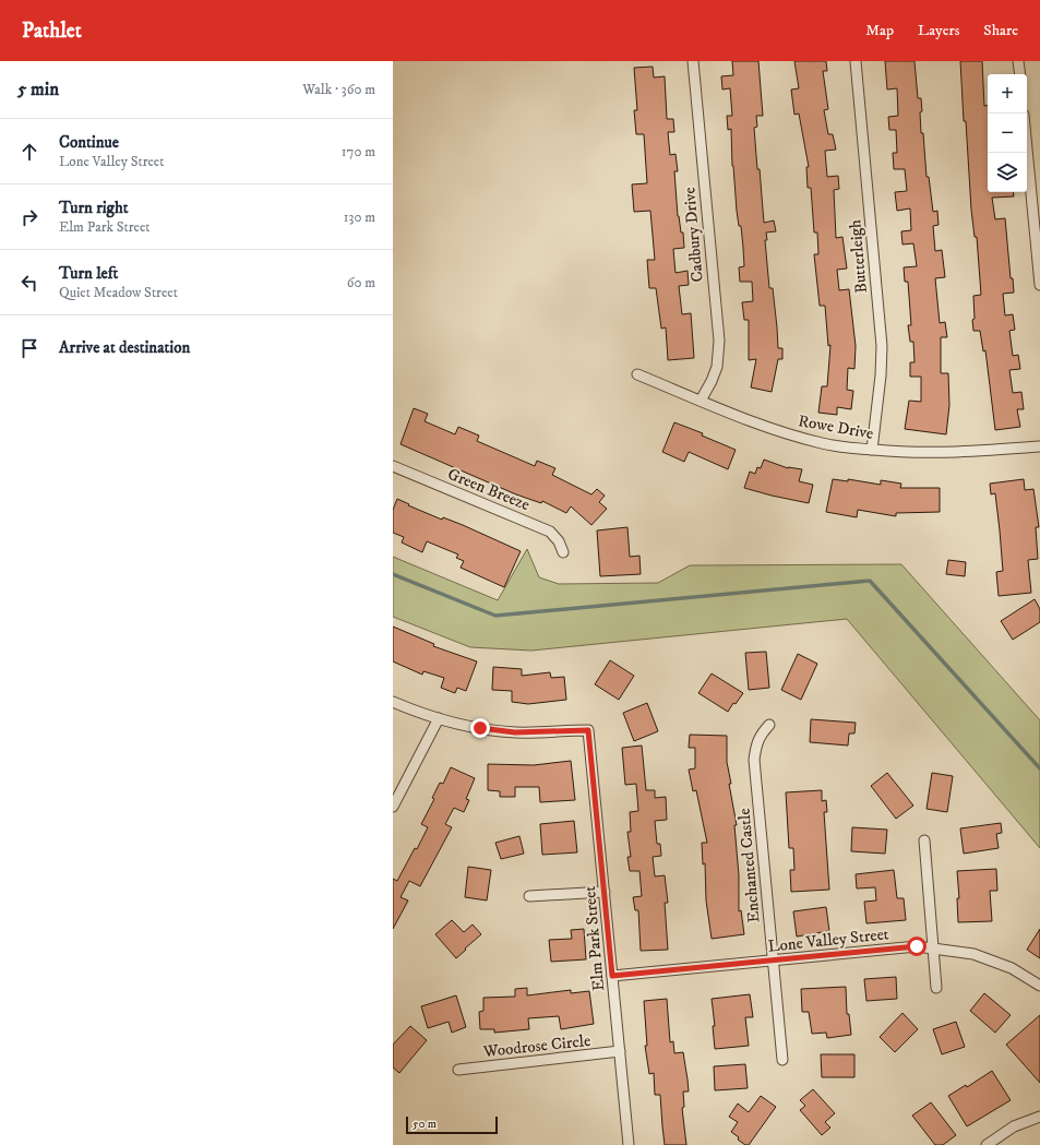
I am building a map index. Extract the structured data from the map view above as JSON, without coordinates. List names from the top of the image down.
{
  "streets": {
    "street": [
      "Cadbury Drive",
      "Butterleigh",
      "Rowe Drive",
      "Green Breeze",
      "Enchanted Castle",
      "Elm Park Street",
      "Lone Valley Street",
      "Woodrose Circle"
    ]
  },
  "crossings": [
    ["Cadbury Drive", "Rowe Drive"],
    ["Butterleigh", "Rowe Drive"],
    ["Enchanted Castle", "Lone Valley Street"],
    ["Elm Park Street", "Lone Valley Street"],
    ["Elm Park Street", "Woodrose Circle"]
  ],
  "scale_bar": "50 m",
  "page": {
    "header": "Pathlet",
    "nav": ["Map", "Layers", "Share"],
    "heading": ["5 min", "Walk · 360 m"],
    "map_buttons": ["+", "−"],
    "list": [
      ["Continue", "Lone Valley Street", "170 m"],
      ["Turn right", "Elm Park Street", "130 m"],
      ["Turn left", "Quiet Meadow Street", "60 m"],
      "Arrive at destination"
    ],
    "scale": "50 m"
  }
}
